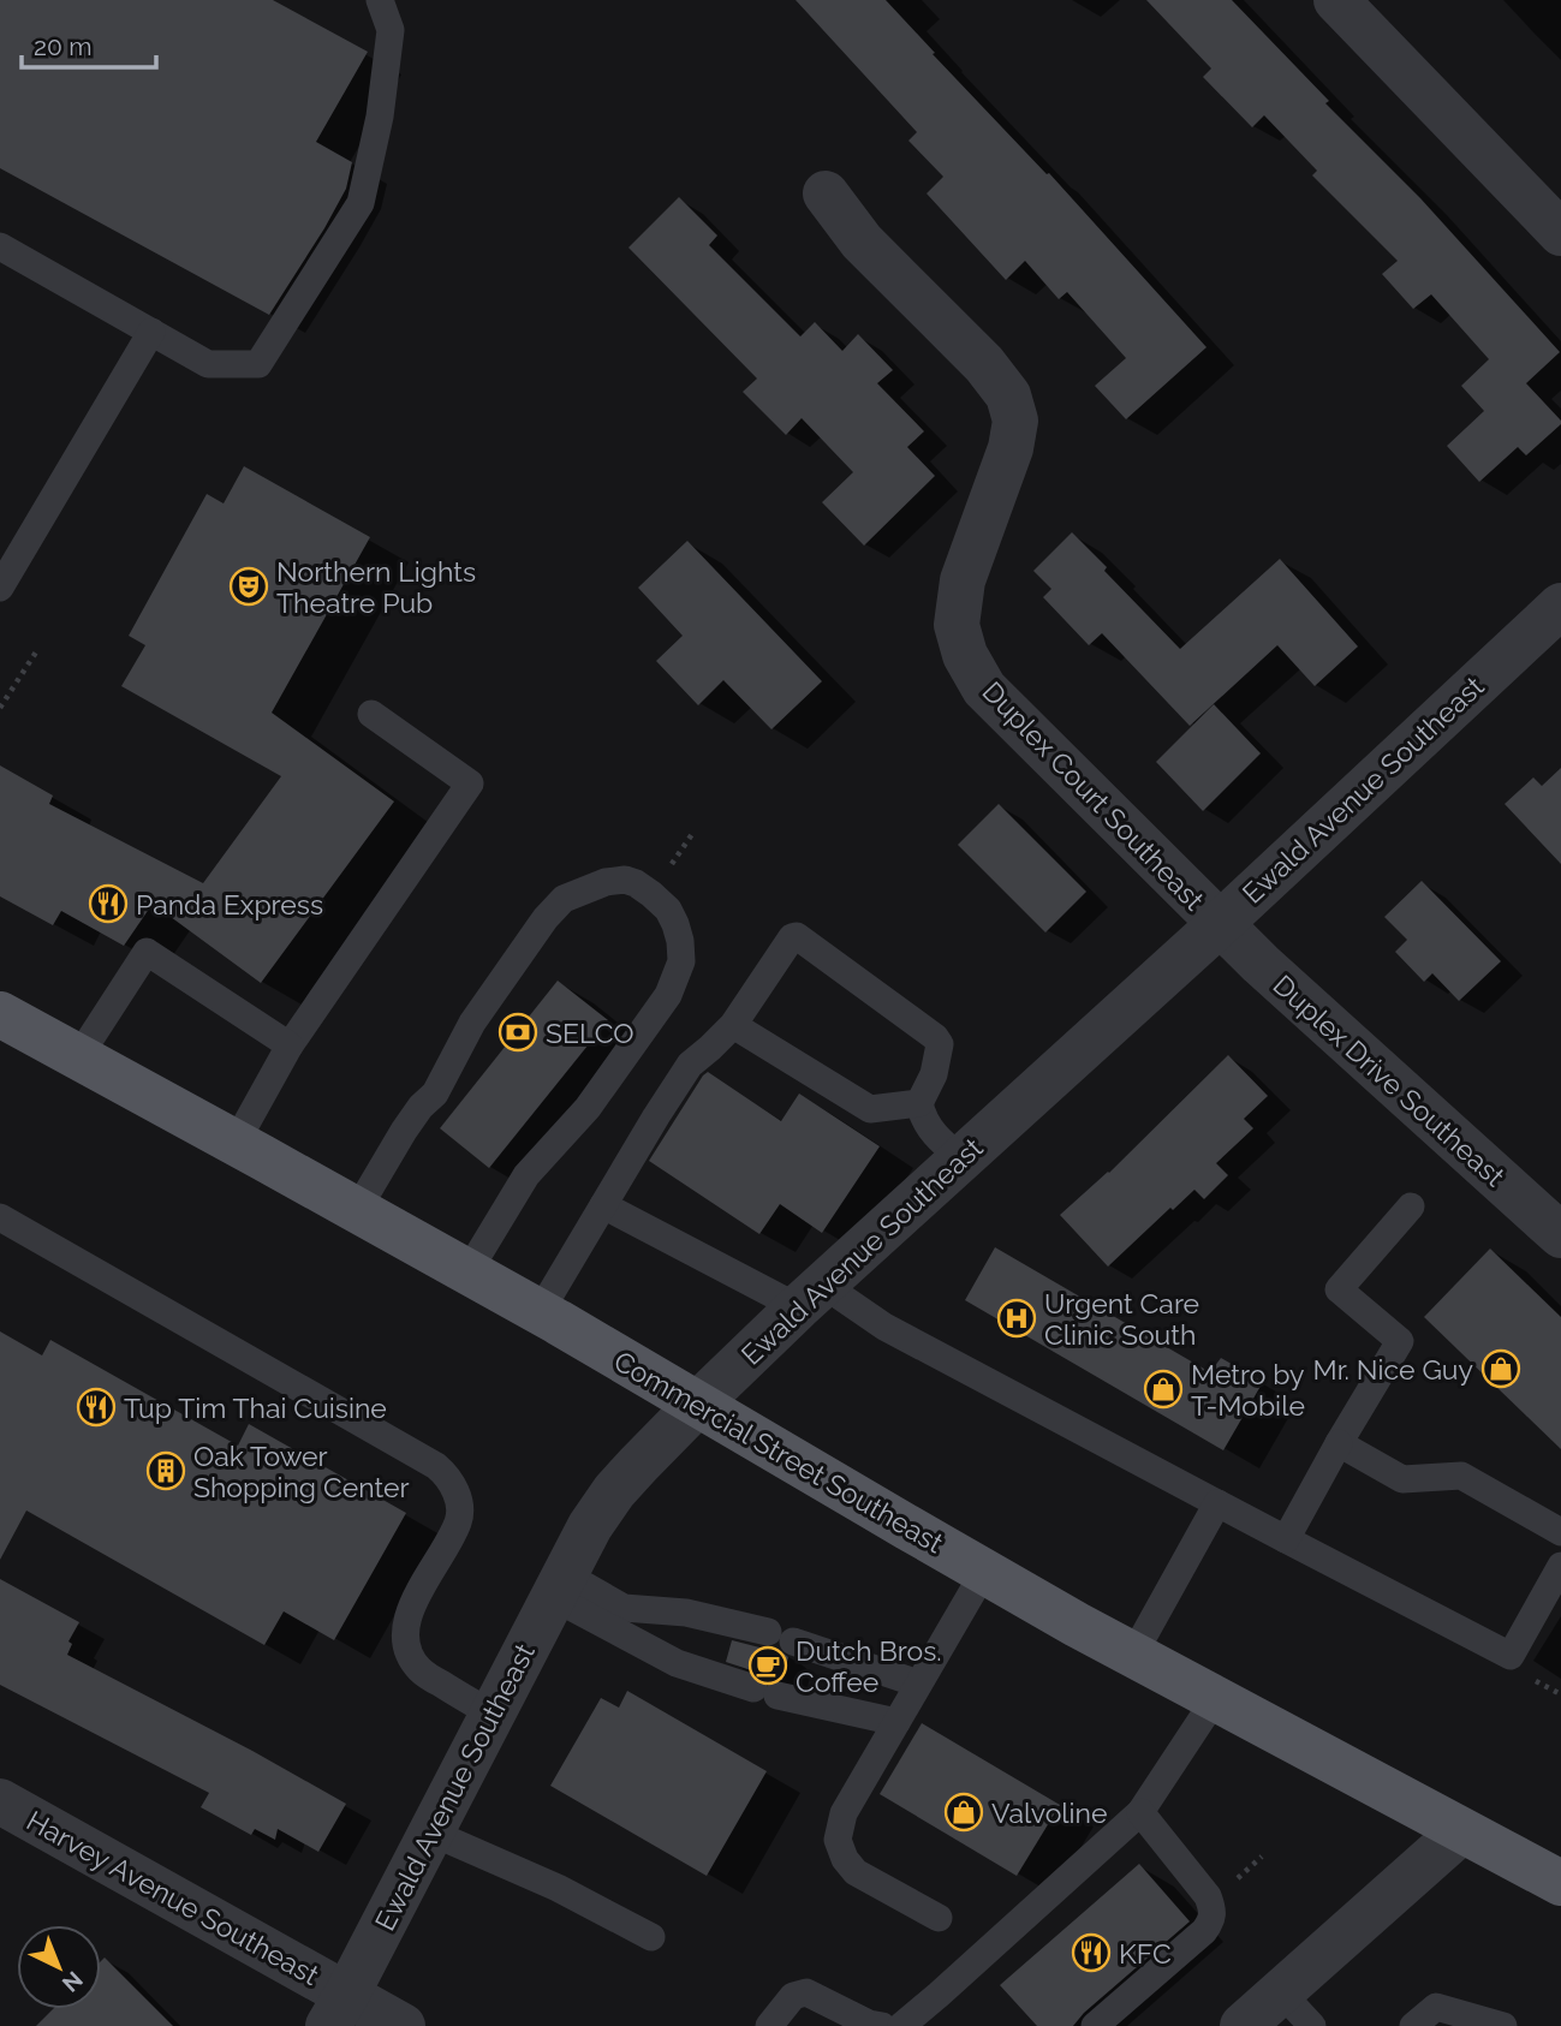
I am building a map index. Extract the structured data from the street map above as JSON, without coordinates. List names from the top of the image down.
{
  "streets": {
    "main road": ["Commercial Street Southeast"],
    "street": [
      "Ewald Avenue Southeast",
      "Duplex Court Southeast",
      "Duplex Drive Southeast",
      "Harvey Avenue Southeast"
    ]
  },
  "crossings": [
    ["Ewald Avenue Southeast", "Duplex Court Southeast"],
    ["Ewald Avenue Southeast", "Duplex Drive Southeast"],
    ["Ewald Avenue Southeast", "Commercial Street Southeast"],
    ["Ewald Avenue Southeast", "Harvey Avenue Southeast"],
    ["Duplex Court Southeast", "Duplex Drive Southeast"]
  ],
  "places": {
    "theatre": ["Northern Lights Theatre Pub"],
    "restaurant": ["Panda Express", "Tup Tim Thai Cuisine", "KFC"],
    "bank": ["SELCO"],
    "hospital": ["Urgent Care Clinic South"],
    "shop": ["Mr. Nice Guy", "Metro by T-Mobile", "Valvoline"],
    "building": ["Oak Tower Shopping Center"],
    "cafe": ["Dutch Bros. Coffee"]
  },
  "scale_bar": "20 m",
  "north": "bottom right"
}
